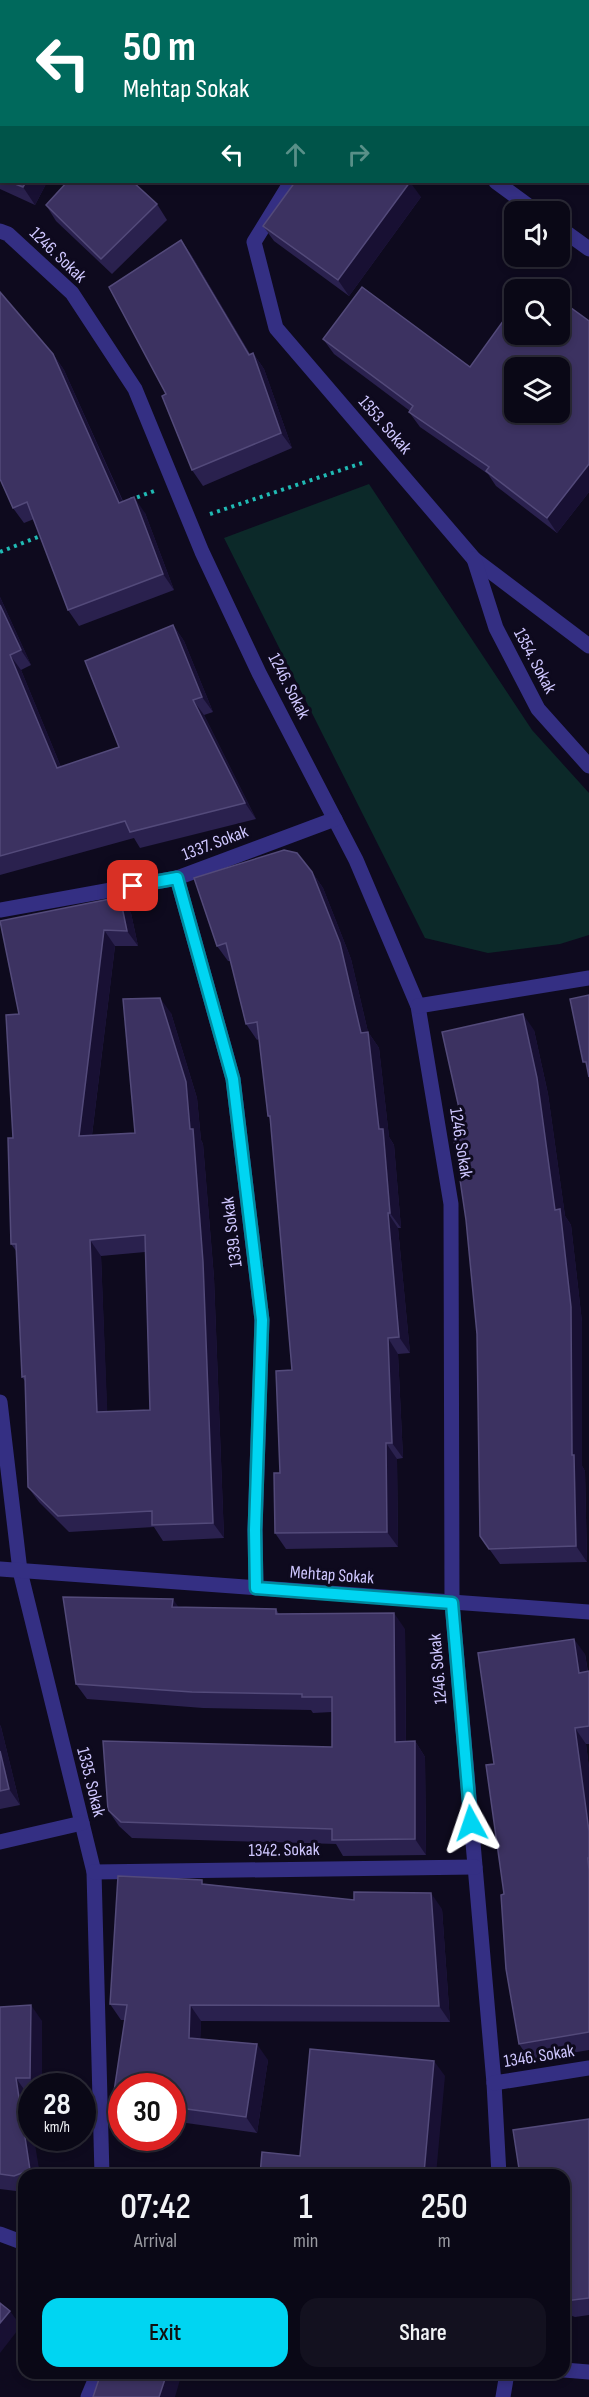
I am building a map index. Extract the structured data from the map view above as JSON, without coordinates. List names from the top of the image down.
{
  "streets": {
    "street": [
      "1246. Sokak",
      "1353. Sokak",
      "1354. Sokak",
      "1337. Sokak",
      "1339. Sokak",
      "Mehtap Sokak",
      "1335. Sokak",
      "1342. Sokak",
      "1346. Sokak"
    ]
  },
  "crossings": [
    ["1246. Sokak", "1337. Sokak"],
    ["1246. Sokak", "Mehtap Sokak"],
    ["1246. Sokak", "1342. Sokak"],
    ["1246. Sokak", "1346. Sokak"],
    ["1353. Sokak", "1354. Sokak"],
    ["1337. Sokak", "1339. Sokak"],
    ["1339. Sokak", "Mehtap Sokak"],
    ["Mehtap Sokak", "1335. Sokak"],
    ["1335. Sokak", "1342. Sokak"]
  ],
  "page": {
    "turn": ["50 m", "Mehtap Sokak"],
    "speed": "28 km/h",
    "limit": "30",
    "eta": [
      "07:42",
      "Arrival",
      "1",
      "min",
      "250",
      "m"
    ],
    "buttons": ["Exit", "Share"]
  }
}
